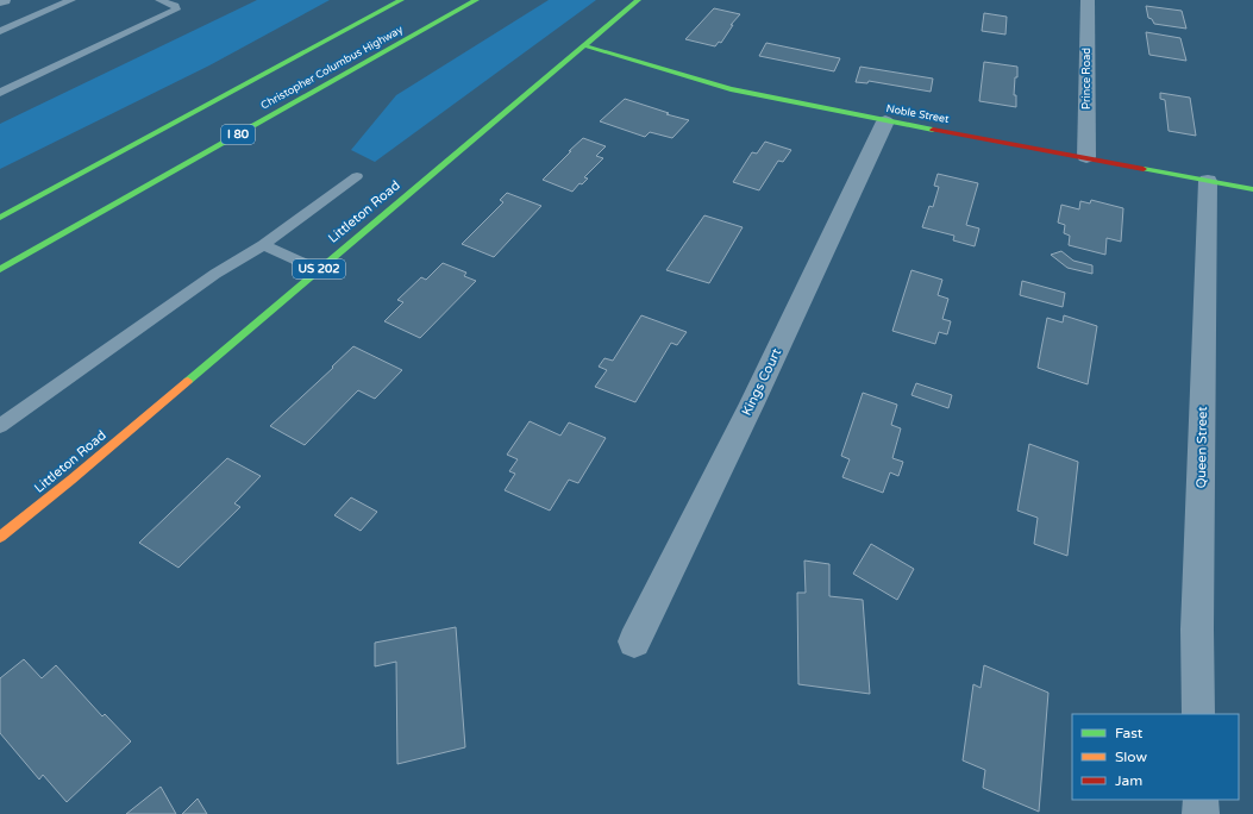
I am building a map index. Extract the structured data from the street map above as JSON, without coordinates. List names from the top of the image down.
{
  "streets": {
    "main road": [
      "Christopher Columbus Highway",
      "Noble Street",
      "I 80",
      "Littleton Road",
      "US 202"
    ],
    "street": ["Prince Road", "Kings Court", "Queen Street"]
  },
  "crossings": [
    ["Prince Road", "Noble Street"],
    ["Noble Street", "Littleton Road"],
    ["Noble Street", "Kings Court"],
    ["Noble Street", "Queen Street"]
  ],
  "legend": ["Fast", "Slow", "Jam"]
}
